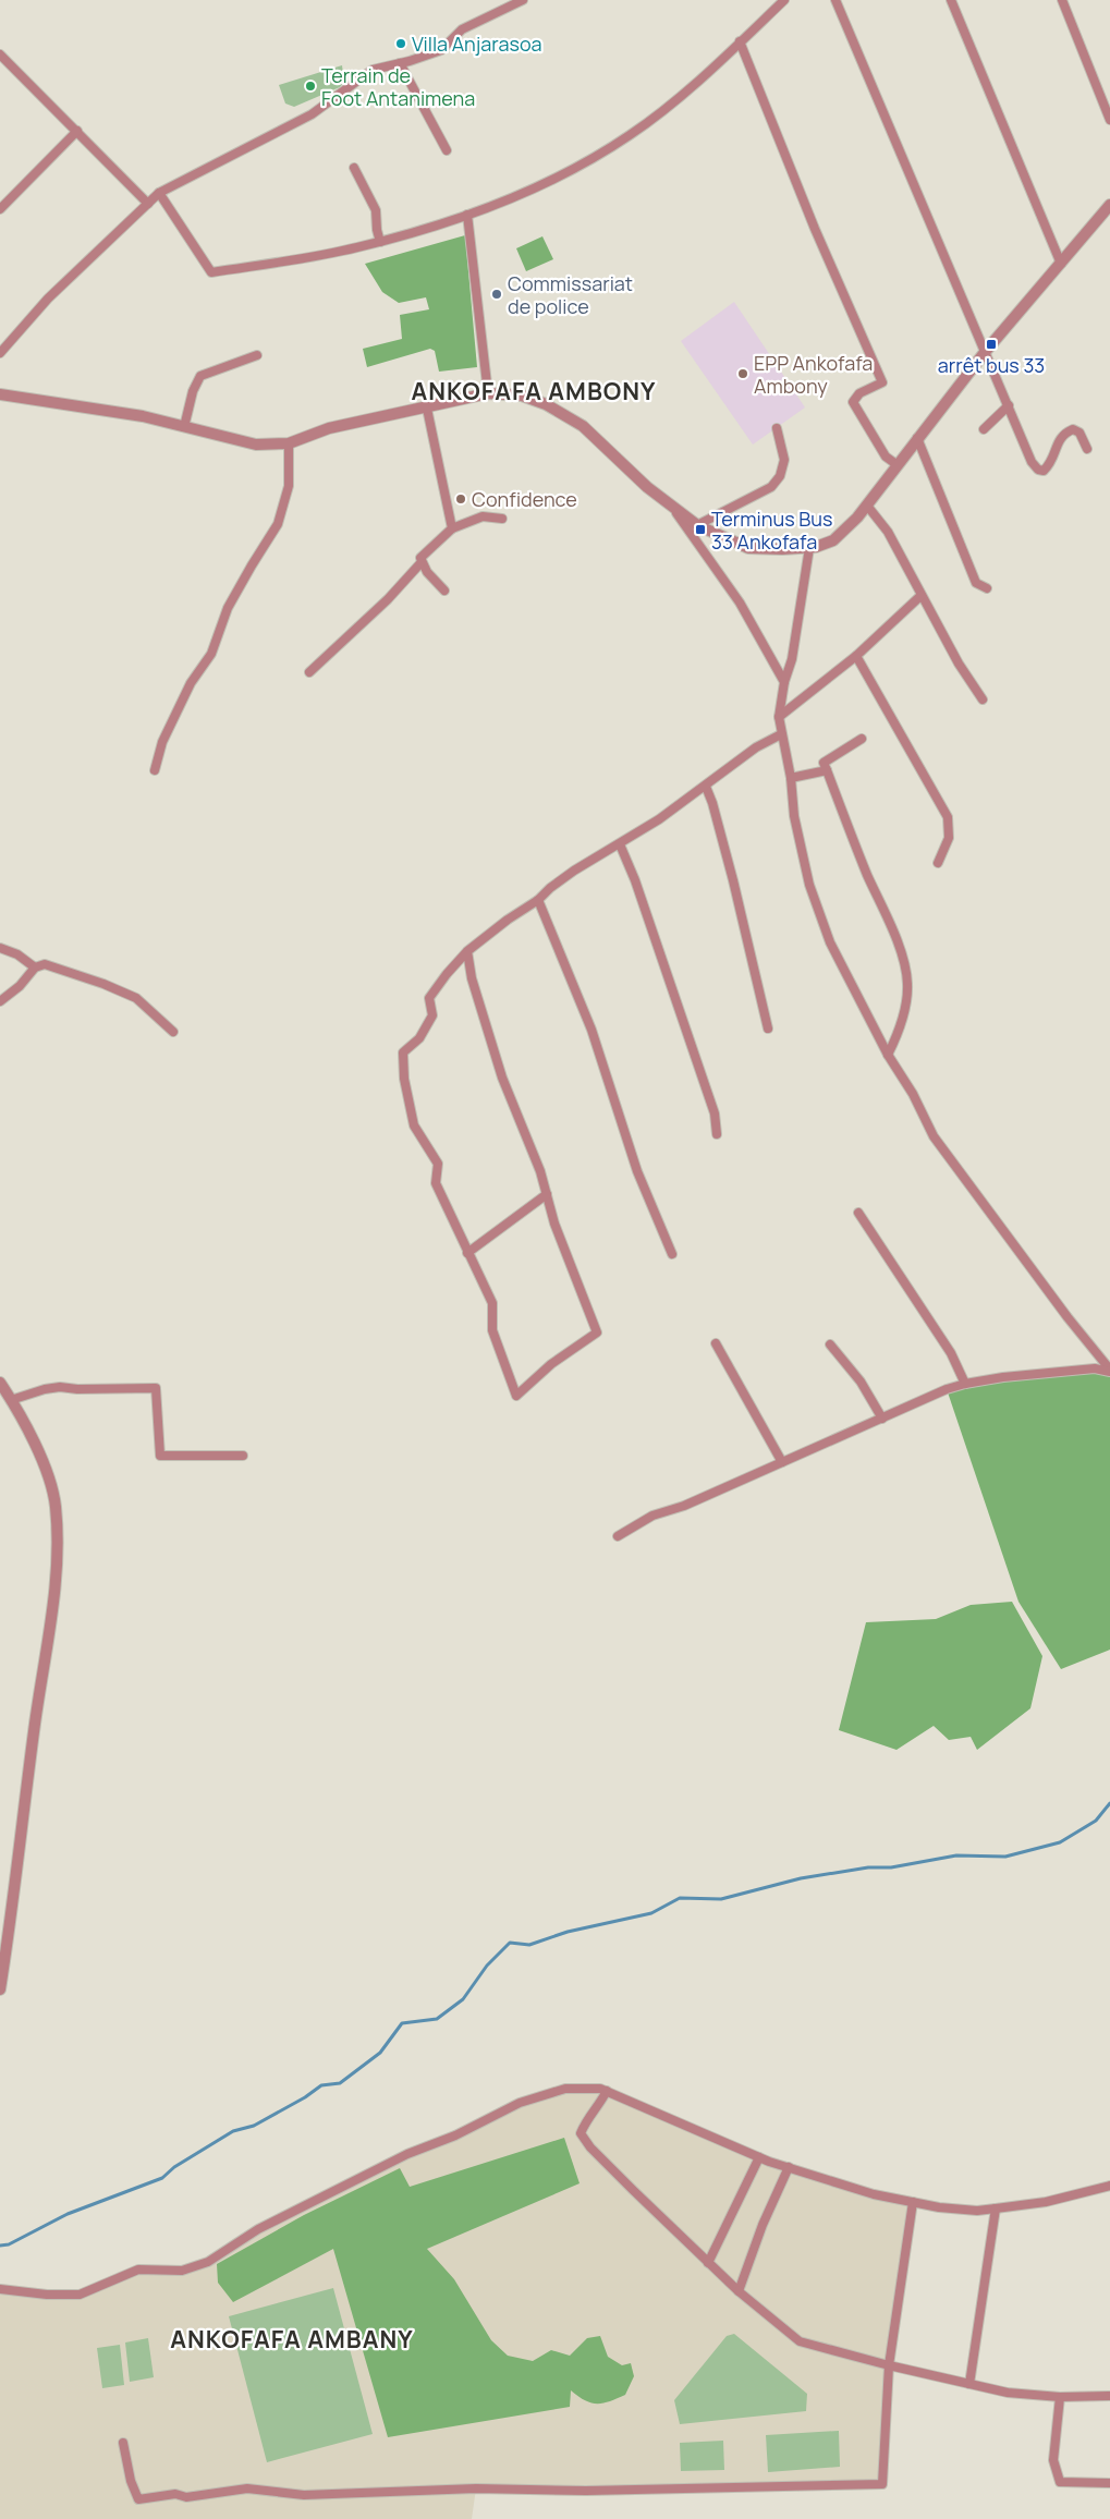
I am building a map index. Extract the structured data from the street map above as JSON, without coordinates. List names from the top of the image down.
{
  "districts": ["ANKOFAFA AMBONY", "ANKOFAFA AMBANY"],
  "places": {
    "other": [
      "Villa Anjarasoa",
      "Terrain de Foot Antanimena",
      "Commissariat de police",
      "EPP Ankofafa Ambony",
      "Confidence"
    ],
    "transit": ["arrêt bus 33", "Terminus Bus 33 Ankofafa"]
  }
}
